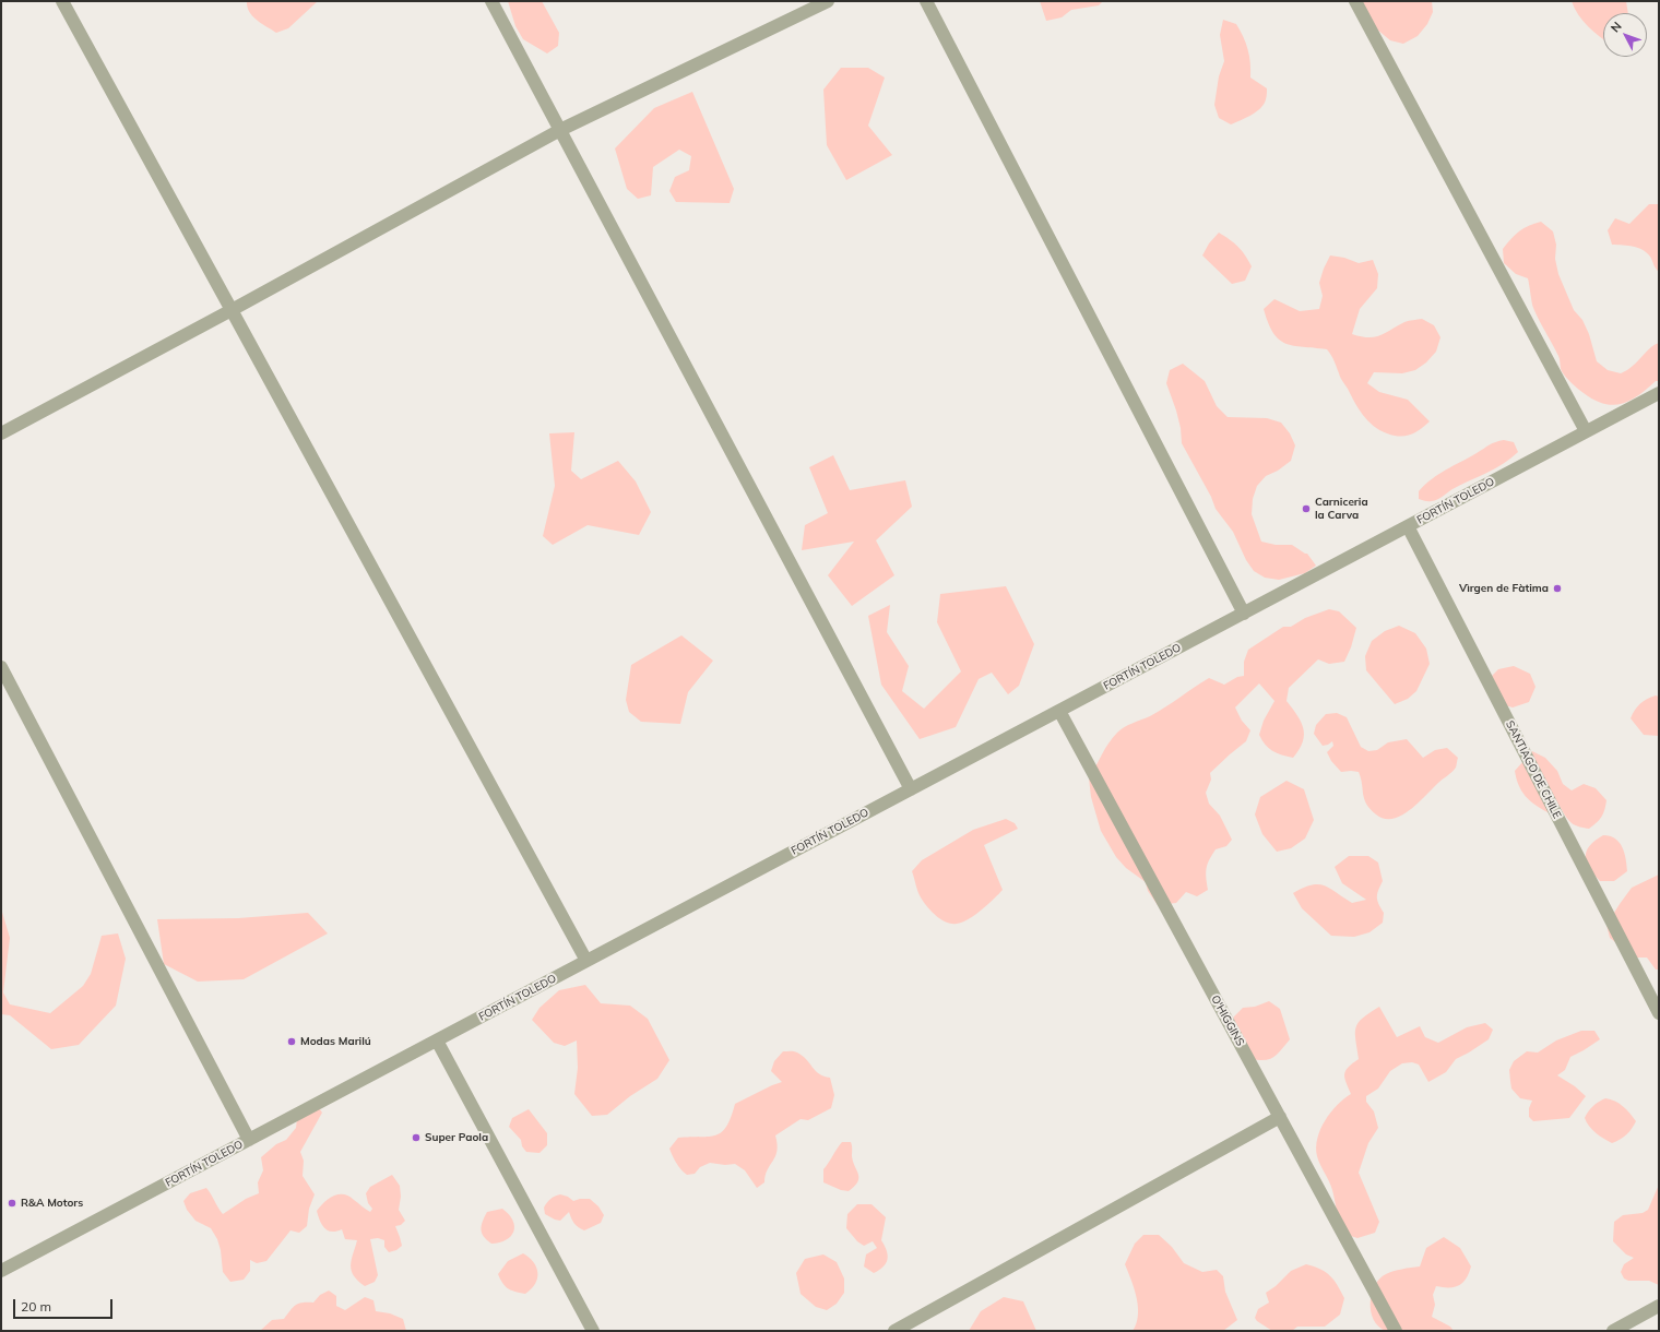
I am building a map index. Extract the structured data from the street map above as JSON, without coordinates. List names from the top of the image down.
{
  "streets": {
    "street": ["FORTÍN TOLEDO", "SANTIAGO DE CHILE", "O'HIGGINS"]
  },
  "crossings": [
    ["FORTÍN TOLEDO", "SANTIAGO DE CHILE"],
    ["FORTÍN TOLEDO", "O'HIGGINS"]
  ],
  "places": [
    "Carniceria la Carva",
    "Vìrgen de Fàtima",
    "Modas Marilú",
    "Super Paola",
    "R&A Motors"
  ],
  "scale_bar": "20 m",
  "north": "top left"
}
